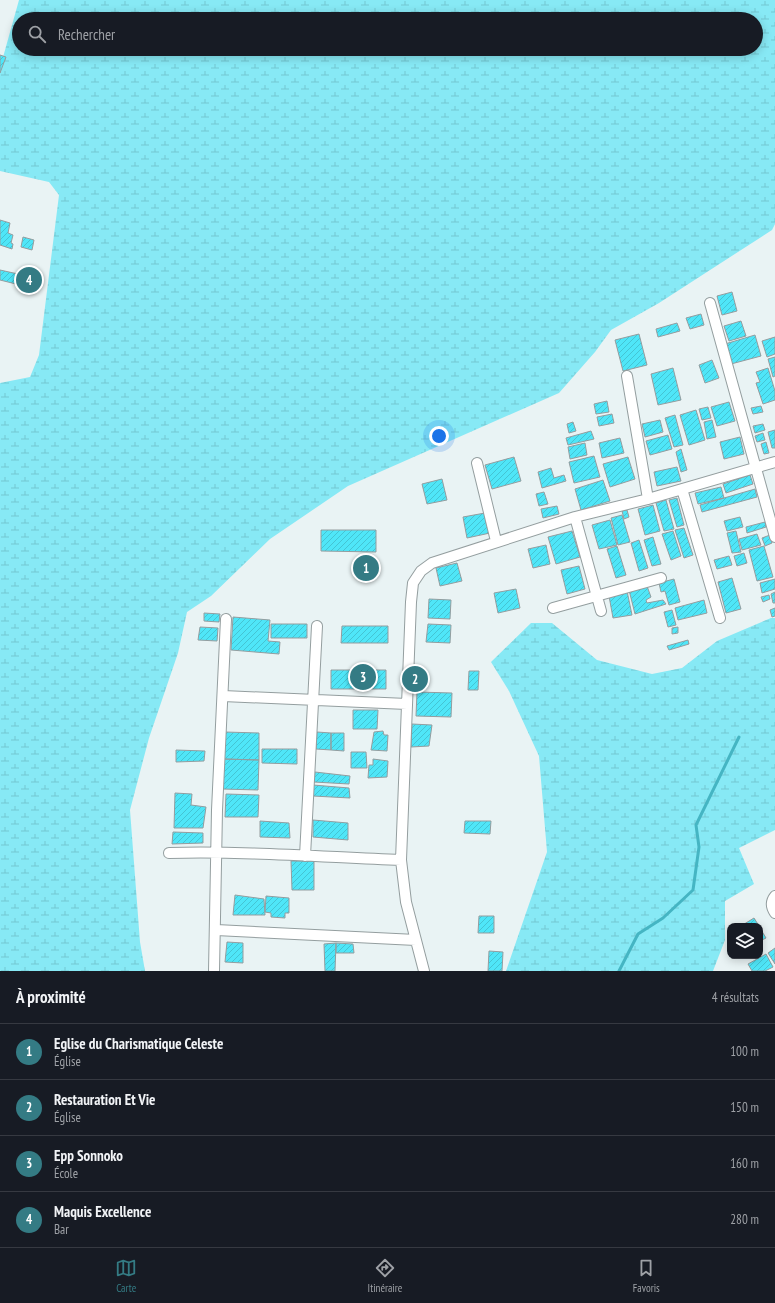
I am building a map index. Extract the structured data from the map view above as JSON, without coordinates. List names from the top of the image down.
{
  "page": {
    "search": "Rechercher",
    "pins": [
      "4",
      "1",
      "3",
      "2"
    ],
    "heading": ["À proximité", "4 résultats"],
    "list": [
      {
        "mark": "1",
        "name": "Eglise du Charismatique Celeste",
        "note": "Église",
        "value": "100 m"
      },
      {
        "mark": "2",
        "name": "Restauration Et Vie",
        "note": "Église",
        "value": "150 m"
      },
      {
        "mark": "3",
        "name": "Epp Sonnoko",
        "note": "École",
        "value": "160 m"
      },
      {
        "mark": "4",
        "name": "Maquis Excellence",
        "note": "Bar",
        "value": "280 m"
      }
    ],
    "nav": ["Carte", "Itinéraire", "Favoris"]
  }
}
